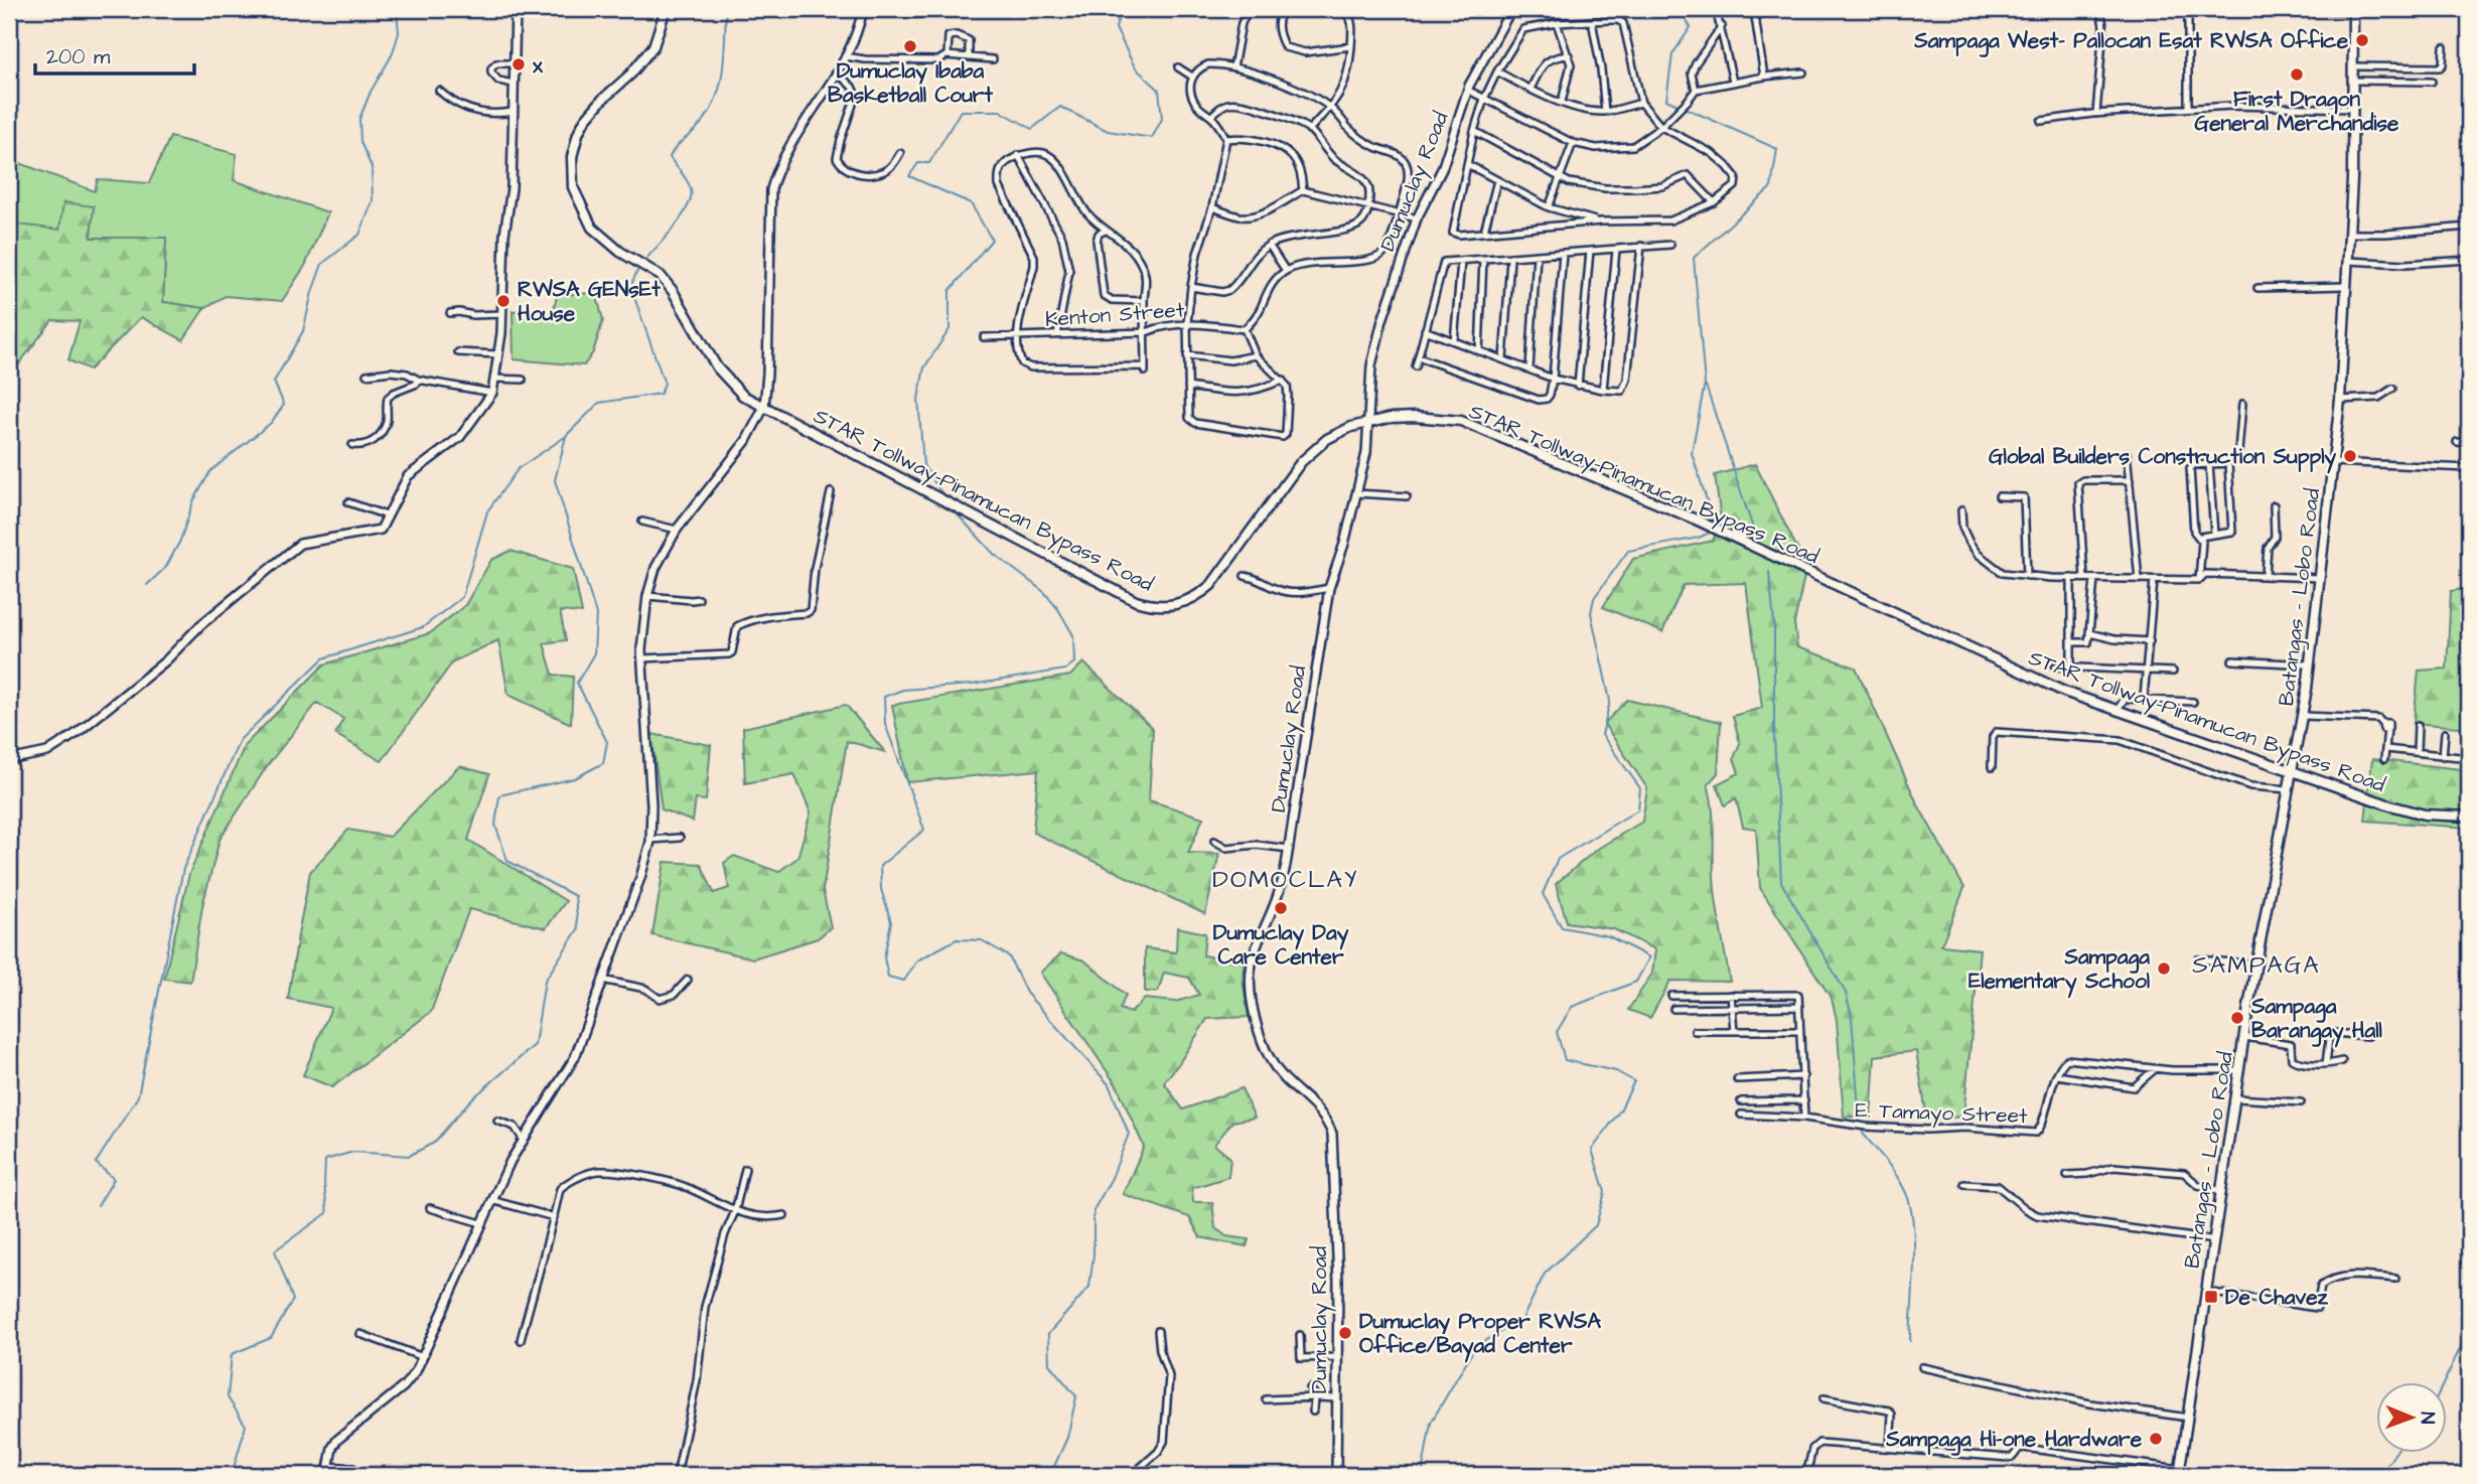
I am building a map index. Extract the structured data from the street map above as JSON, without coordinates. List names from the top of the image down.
{
  "streets": {
    "main road": ["STAR Tollway-Pinamucan Bypass Road", "Batangas - Lobo Road"],
    "street": ["Dumuclay Road", "Kenton Street", "E. Tamayo Street"]
  },
  "crossings": [
    ["Dumuclay Road", "STAR Tollway-Pinamucan Bypass Road"],
    ["STAR Tollway-Pinamucan Bypass Road", "Batangas - Lobo Road"]
  ],
  "districts": ["DOMOCLAY", "SAMPAGA"],
  "places": {
    "other": [
      "Sampaga West- Pallocan Esat RWSA Office",
      "Dumuclay Ibaba Basketball Court",
      "x",
      "First Dragon General Merchandise",
      "RWSA GENsEt House",
      "Global Builders Construction Supply",
      "Dumuclay Day Care Center",
      "Sampaga Elementary School",
      "Sampaga Barangay Hall",
      "Dumuclay Proper RWSA Office/Bayad Center",
      "Sampaga Hi-one Hardware"
    ],
    "transit": ["De Chavez"]
  },
  "scale_bar": "200 m",
  "north": "right"
}
